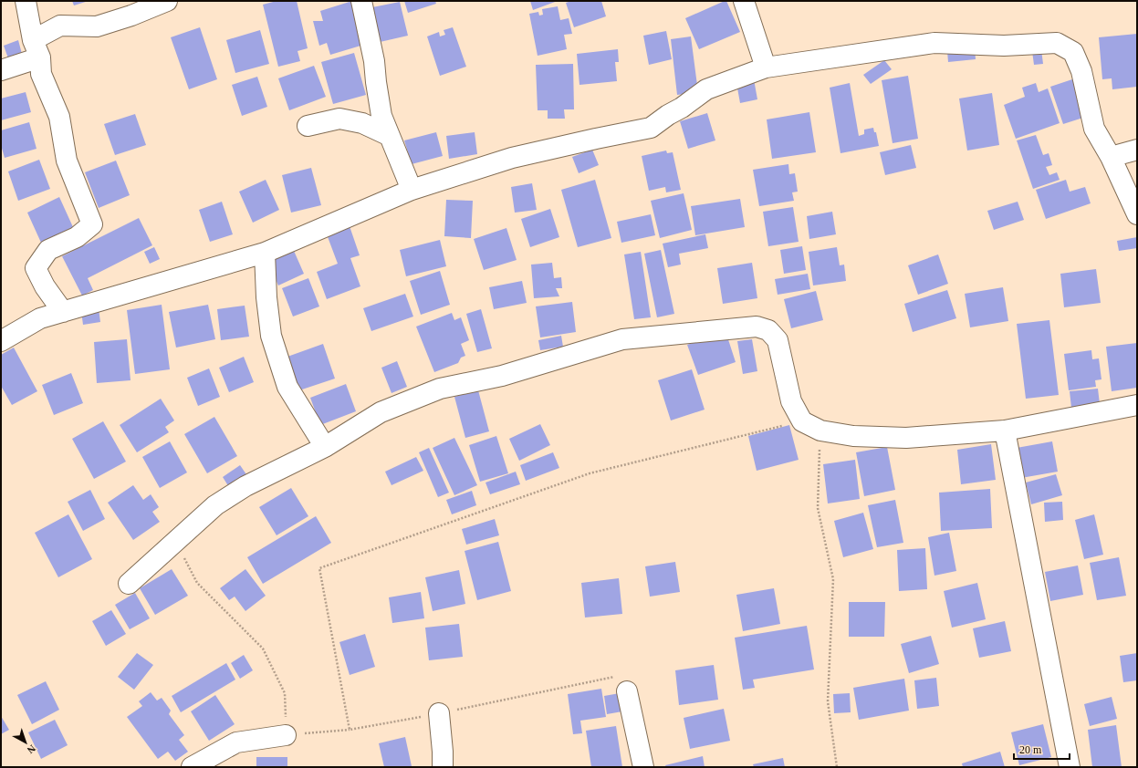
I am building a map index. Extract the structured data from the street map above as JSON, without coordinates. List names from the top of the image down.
{
  "scale_bar": "20 m",
  "north": "bottom right"
}
